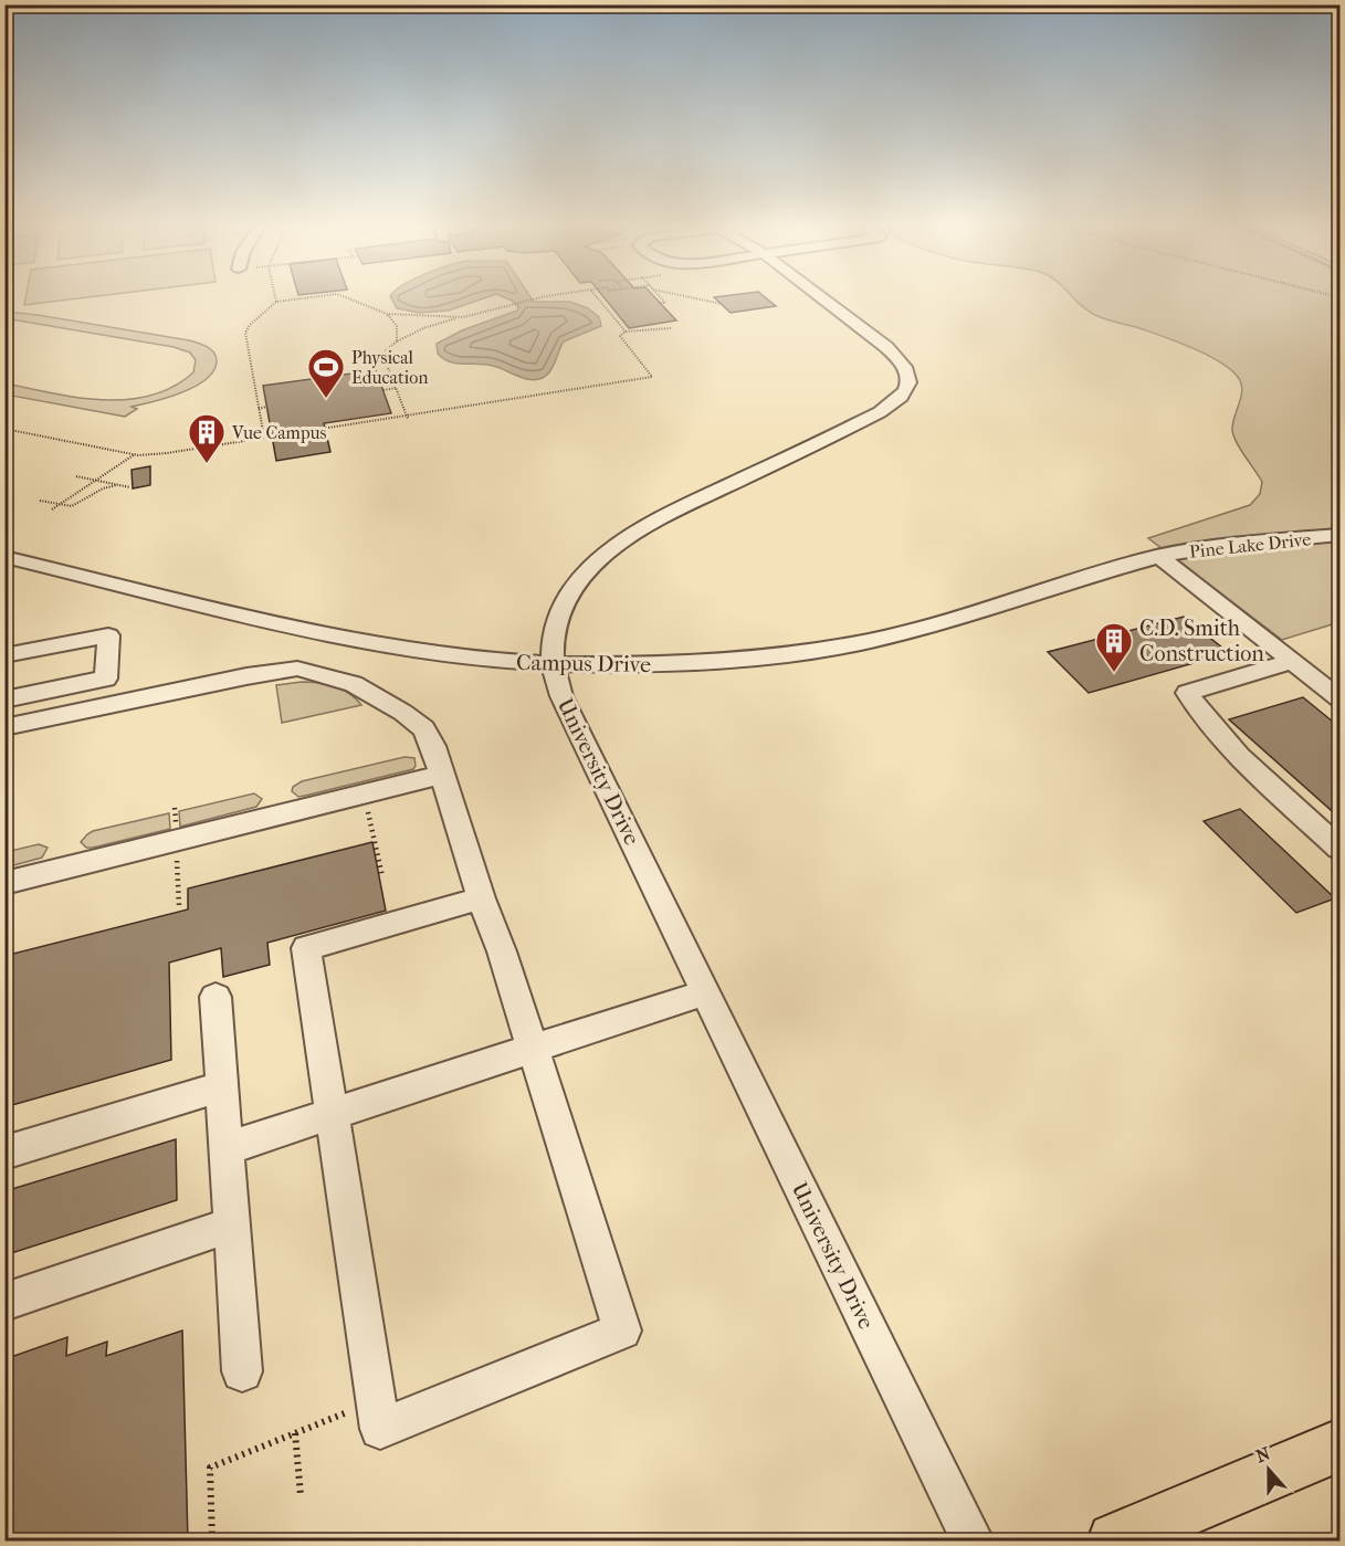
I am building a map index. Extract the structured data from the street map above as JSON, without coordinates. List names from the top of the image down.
{
  "streets": {
    "street": ["Pine Lake Drive", "Campus Drive", "University Drive"]
  },
  "crossings": [
    ["Pine Lake Drive", "Campus Drive"],
    ["Campus Drive", "University Drive"]
  ],
  "places": {
    "sports": ["Physical Education"],
    "building": ["Vue Campus", "C.D. Smith Construction"]
  },
  "north": "top"
}
